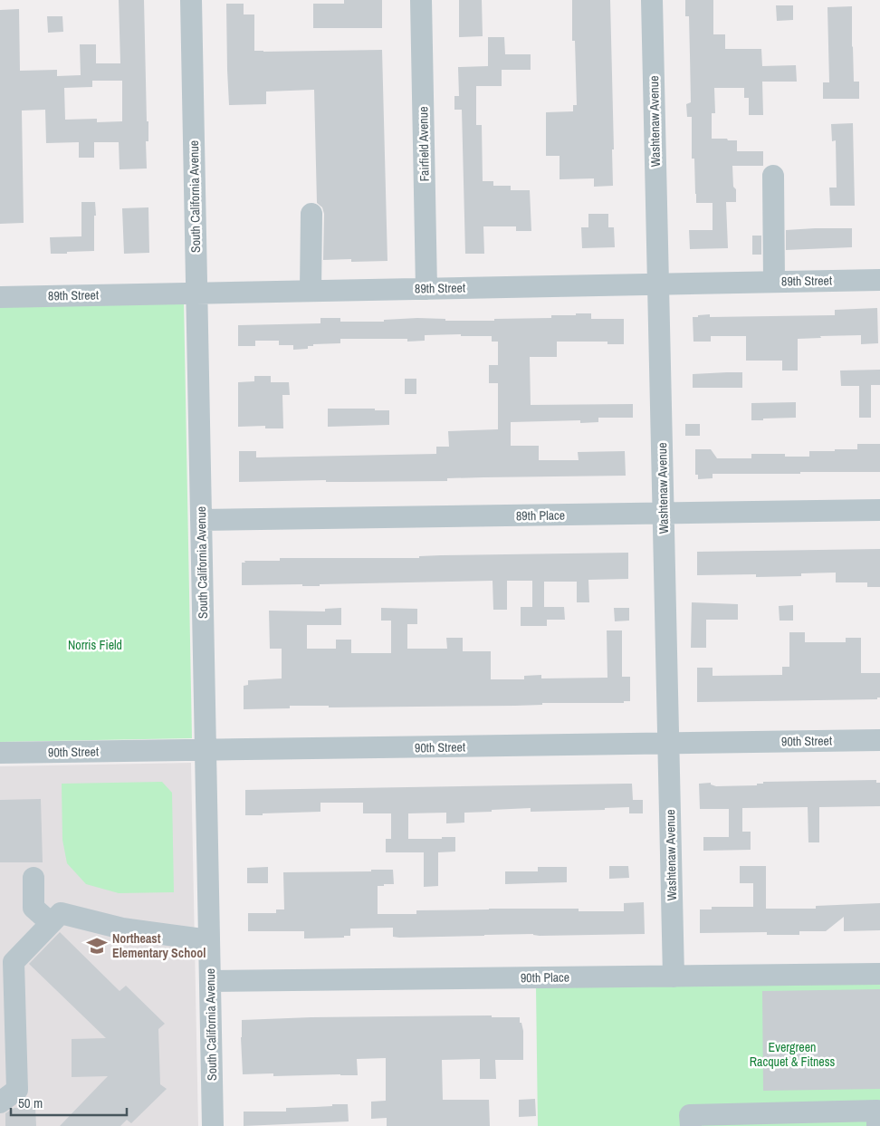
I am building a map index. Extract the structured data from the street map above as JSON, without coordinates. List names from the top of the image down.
{
  "streets": {
    "street": [
      "Washtenaw Avenue",
      "Fairfield Avenue",
      "South California Avenue",
      "89th Street",
      "89th Place",
      "90th Street",
      "90th Place"
    ]
  },
  "crossings": [
    ["Washtenaw Avenue", "89th Street"],
    ["Washtenaw Avenue", "89th Place"],
    ["Washtenaw Avenue", "90th Street"],
    ["Washtenaw Avenue", "90th Place"],
    ["Fairfield Avenue", "89th Street"],
    ["South California Avenue", "89th Street"],
    ["South California Avenue", "89th Place"],
    ["South California Avenue", "90th Street"],
    ["South California Avenue", "90th Place"]
  ],
  "parks": ["Norris Field", "Evergreen Racquet & Fitness"],
  "places": {
    "school or university": ["Northeast Elementary School"]
  },
  "scale_bar": "50 m"
}
